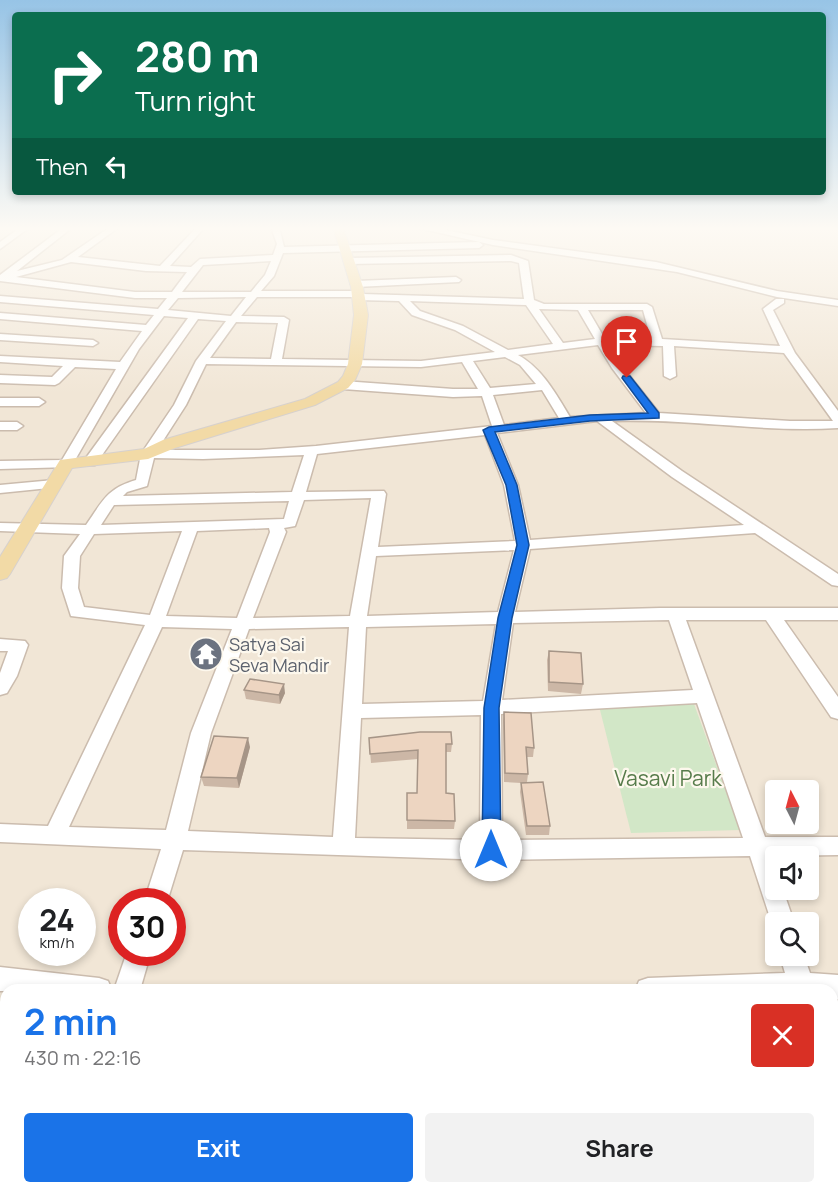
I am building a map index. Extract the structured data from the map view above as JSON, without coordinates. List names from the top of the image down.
{
  "parks": ["Vasavi Park"],
  "places": {
    "temple": ["Satya Sai Seva Mandir"]
  },
  "north": "top",
  "page": {
    "turn": ["280 m", "Turn right"],
    "then": "Then",
    "speed": "24 km/h",
    "limit": "30",
    "heading": ["2 min", "430 m · 22:16"],
    "buttons": ["Exit", "Share"]
  }
}
